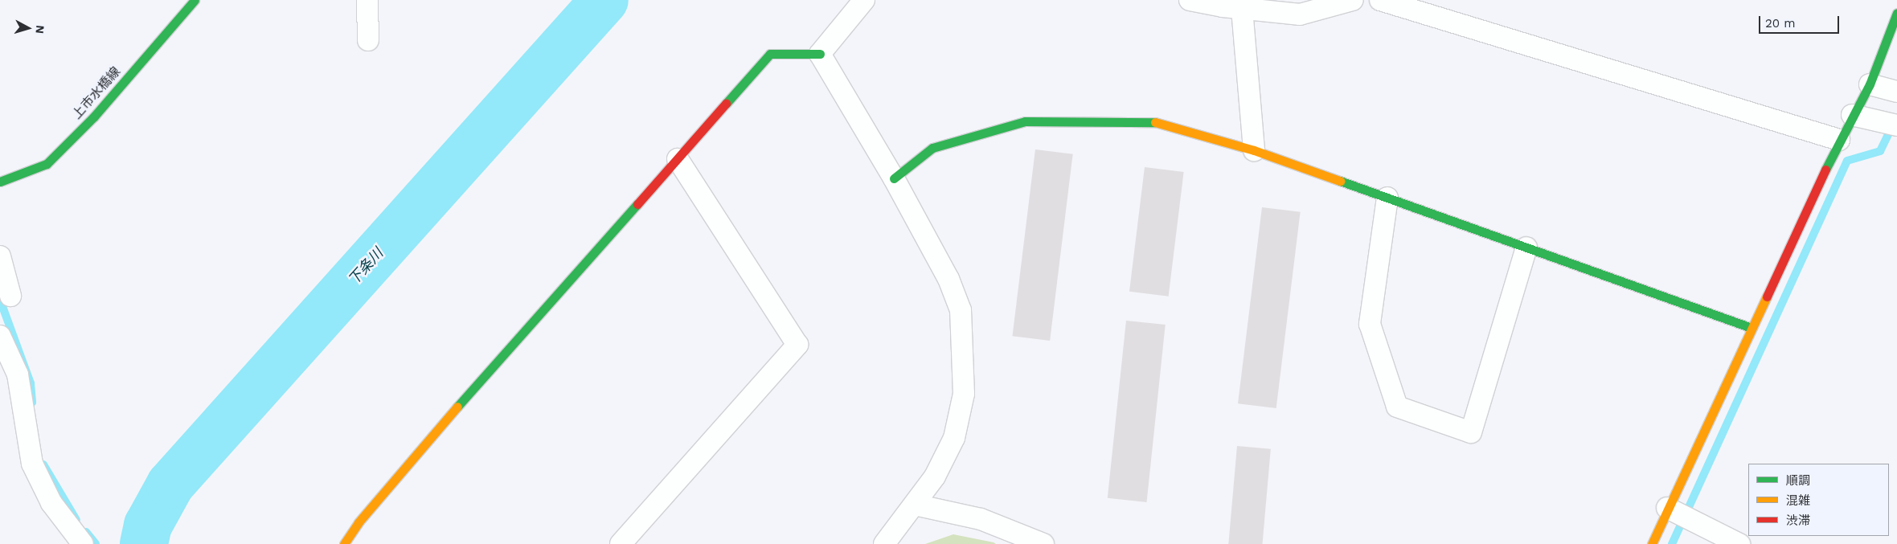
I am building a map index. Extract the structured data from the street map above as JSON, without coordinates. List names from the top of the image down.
{
  "streets": {
    "street": ["上市水橋線"]
  },
  "water": ["下条川"],
  "legend": ["順調", "混雑", "渋滞"],
  "scale_bar": "20 m",
  "north": "right"
}
